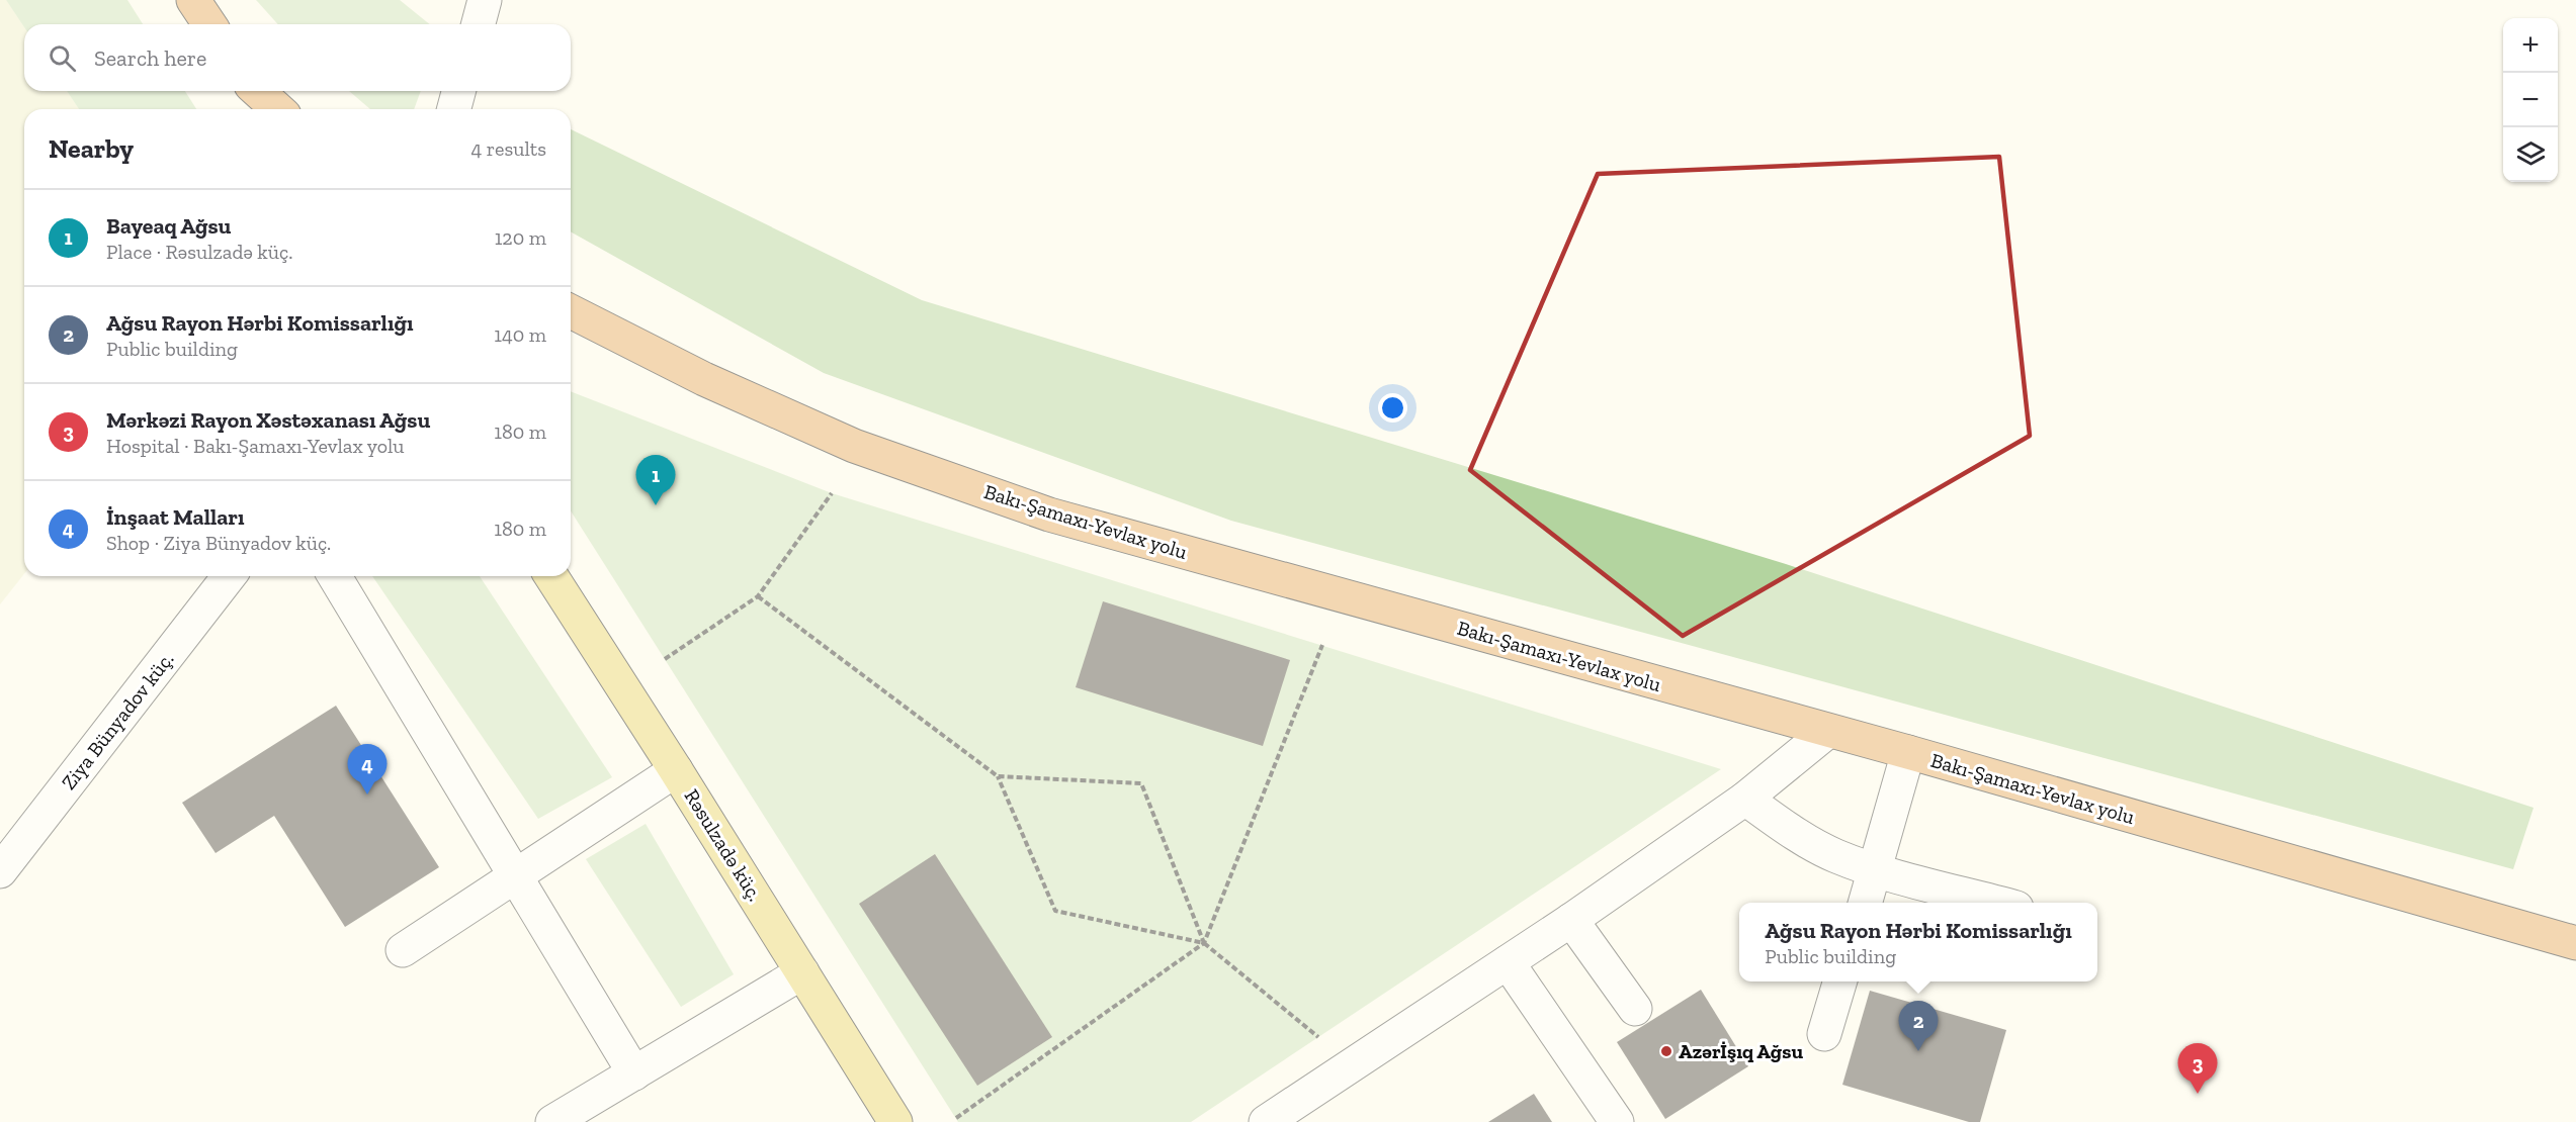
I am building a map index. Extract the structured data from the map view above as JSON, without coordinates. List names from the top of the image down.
{
  "streets": {
    "highway": ["Bakı-Şamaxı-Yevlax yolu"],
    "main road": ["Rəsulzadə küç."],
    "street": ["Ziya Bünyadov küç."]
  },
  "places": ["Azərİşıq Ağsu"],
  "page": {
    "map_buttons": ["+", "−"],
    "search": "Search here",
    "heading": ["Nearby", "4 results"],
    "list": [
      {
        "mark": "1",
        "name": "Bayeaq Ağsu",
        "note": "Place · Rəsulzadə küç.",
        "value": "120 m"
      },
      {
        "mark": "2",
        "name": "Ağsu Rayon Hərbi Komissarlığı",
        "note": "Public building",
        "value": "140 m"
      },
      {
        "mark": "3",
        "name": "Mərkəzi Rayon Xəstəxanası Ağsu",
        "note": "Hospital · Bakı-Şamaxı-Yevlax yolu",
        "value": "180 m"
      },
      {
        "mark": "4",
        "name": "İnşaat Malları",
        "note": "Shop · Ziya Bünyadov küç.",
        "value": "180 m"
      }
    ],
    "pins": [
      "1",
      "4",
      "2",
      "3"
    ],
    "popup": ["Ağsu Rayon Hərbi Komissarlığı", "Public building"]
  }
}
